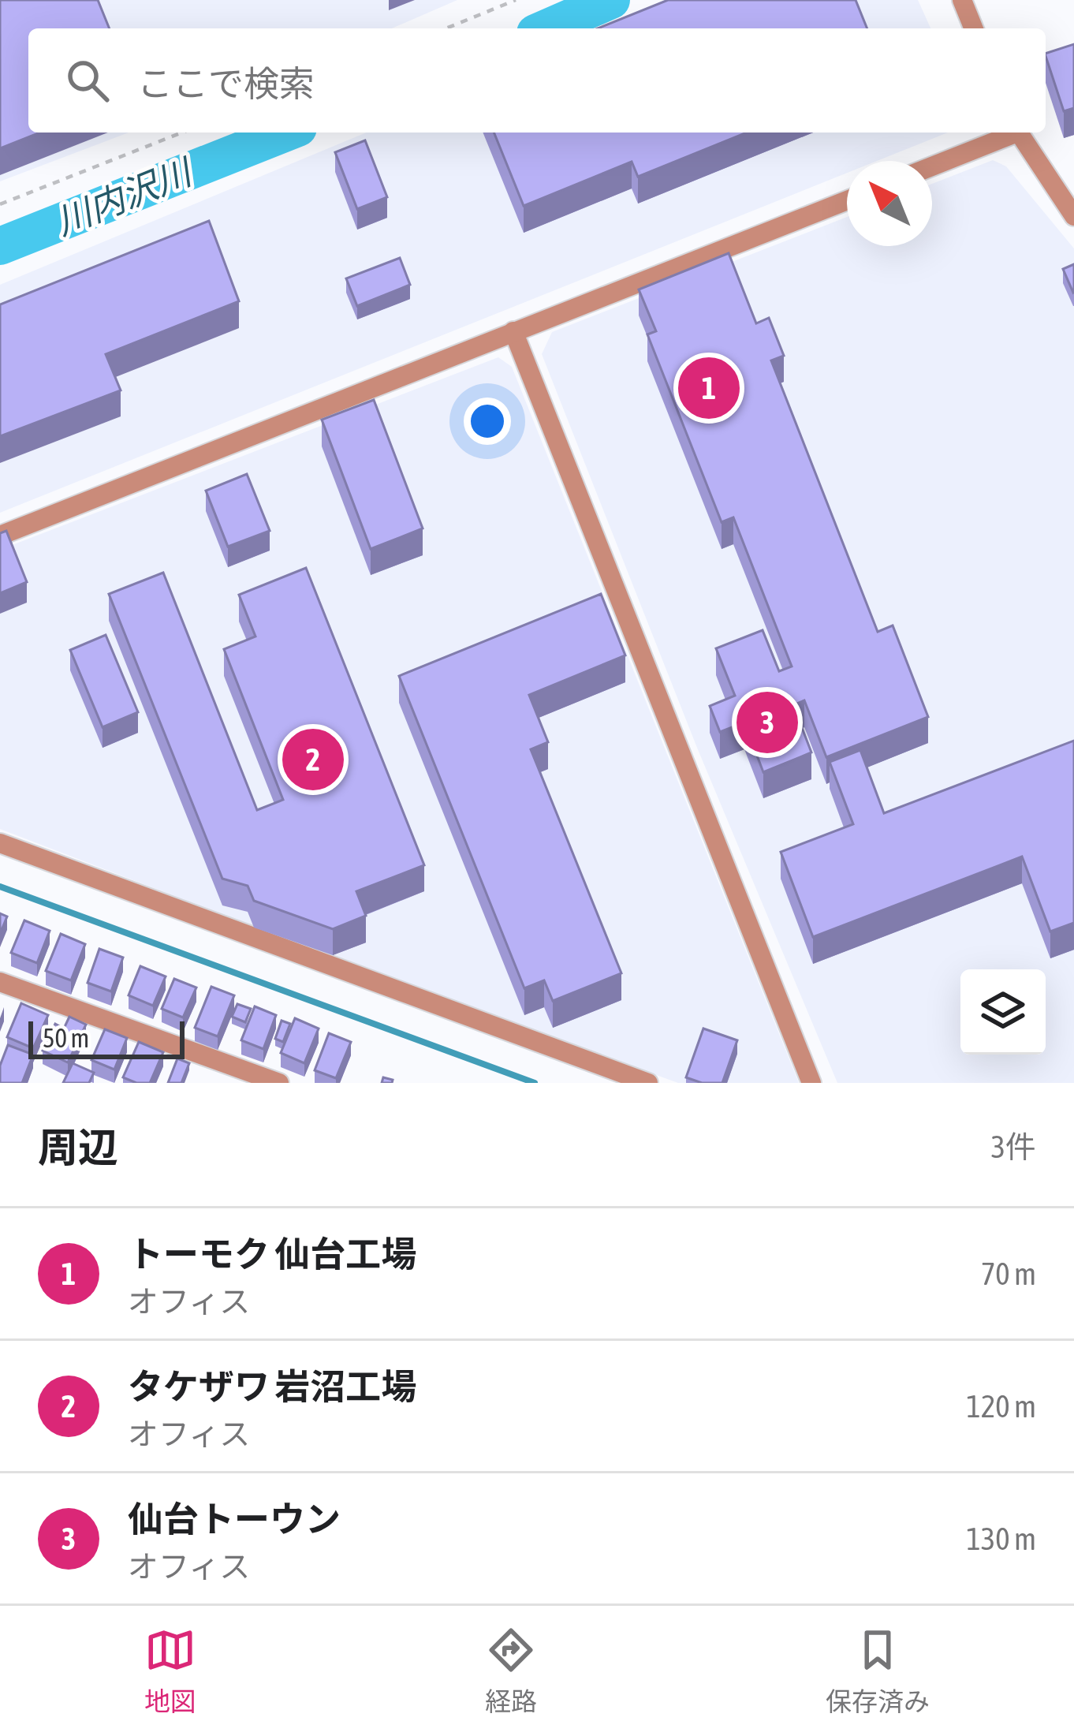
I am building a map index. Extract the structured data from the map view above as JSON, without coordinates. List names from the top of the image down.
{
  "water": ["川内沢川"],
  "scale_bar": "50 m",
  "north": "top left",
  "page": {
    "search": "ここで検索",
    "pins": ["1", "3", "2"],
    "scale": "50 m",
    "heading": ["周辺", "3件"],
    "list": [
      {
        "mark": "1",
        "name": "トーモク 仙台工場",
        "note": "オフィス",
        "value": "70 m"
      },
      {
        "mark": "2",
        "name": "タケザワ 岩沼工場",
        "note": "オフィス",
        "value": "120 m"
      },
      {
        "mark": "3",
        "name": "仙台トーウン",
        "note": "オフィス",
        "value": "130 m"
      }
    ],
    "nav": ["地図", "経路", "保存済み"]
  }
}
